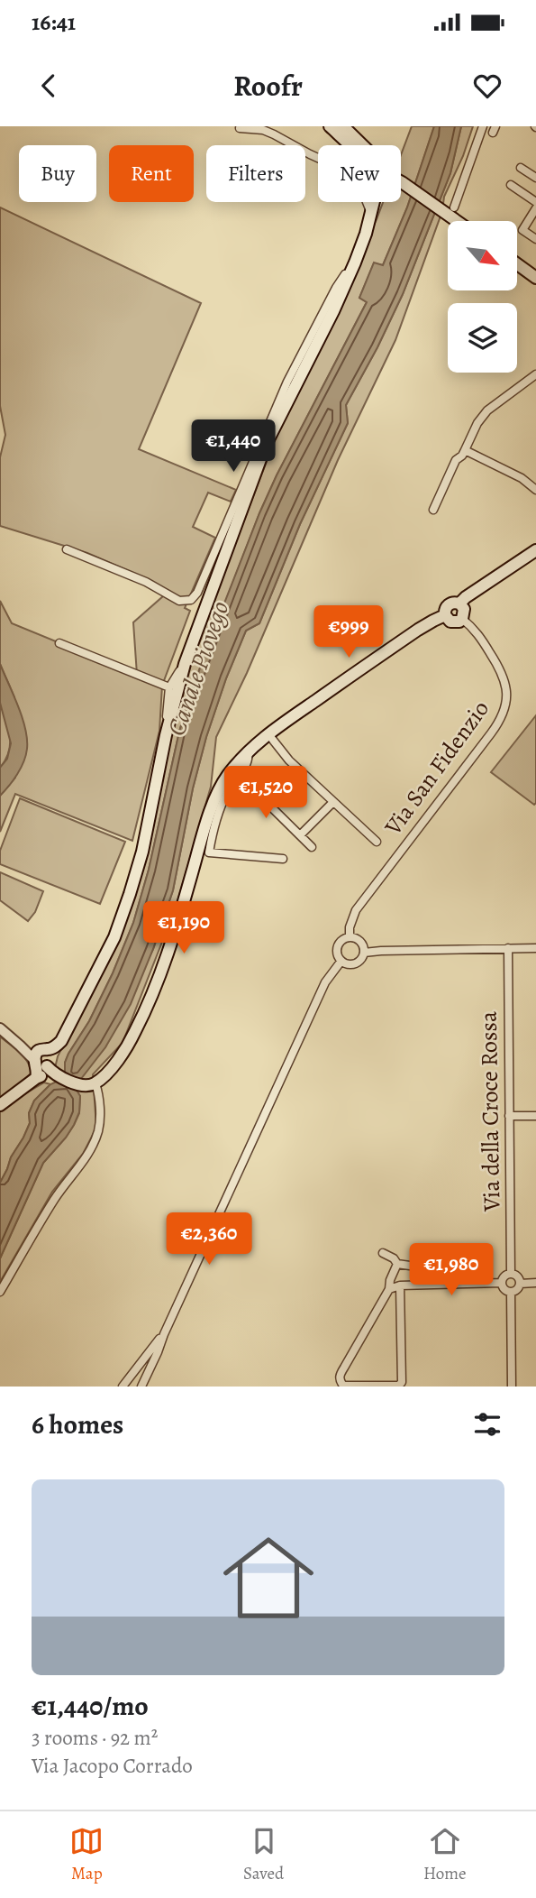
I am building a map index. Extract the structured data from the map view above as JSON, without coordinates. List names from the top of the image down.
{
  "streets": {
    "street": ["Via San Fidenzio", "Via della Croce Rossa"]
  },
  "water": ["Canale Piovego"],
  "north": "bottom right",
  "page": {
    "status": "16:41",
    "header": "Roofr",
    "chip": [
      "Buy",
      "Rent",
      "Filters",
      "New"
    ],
    "price": [
      "€1,440",
      "€999",
      "€1,520",
      "€1,190",
      "€2,360",
      "€1,980"
    ],
    "heading": "6 homes",
    "list": [
      {
        "name": "€1,440/mo",
        "note": "3 rooms · 92 m² · Via Jacopo Corrado"
      }
    ],
    "tabs": ["Map", "Saved", "Home"]
  }
}
